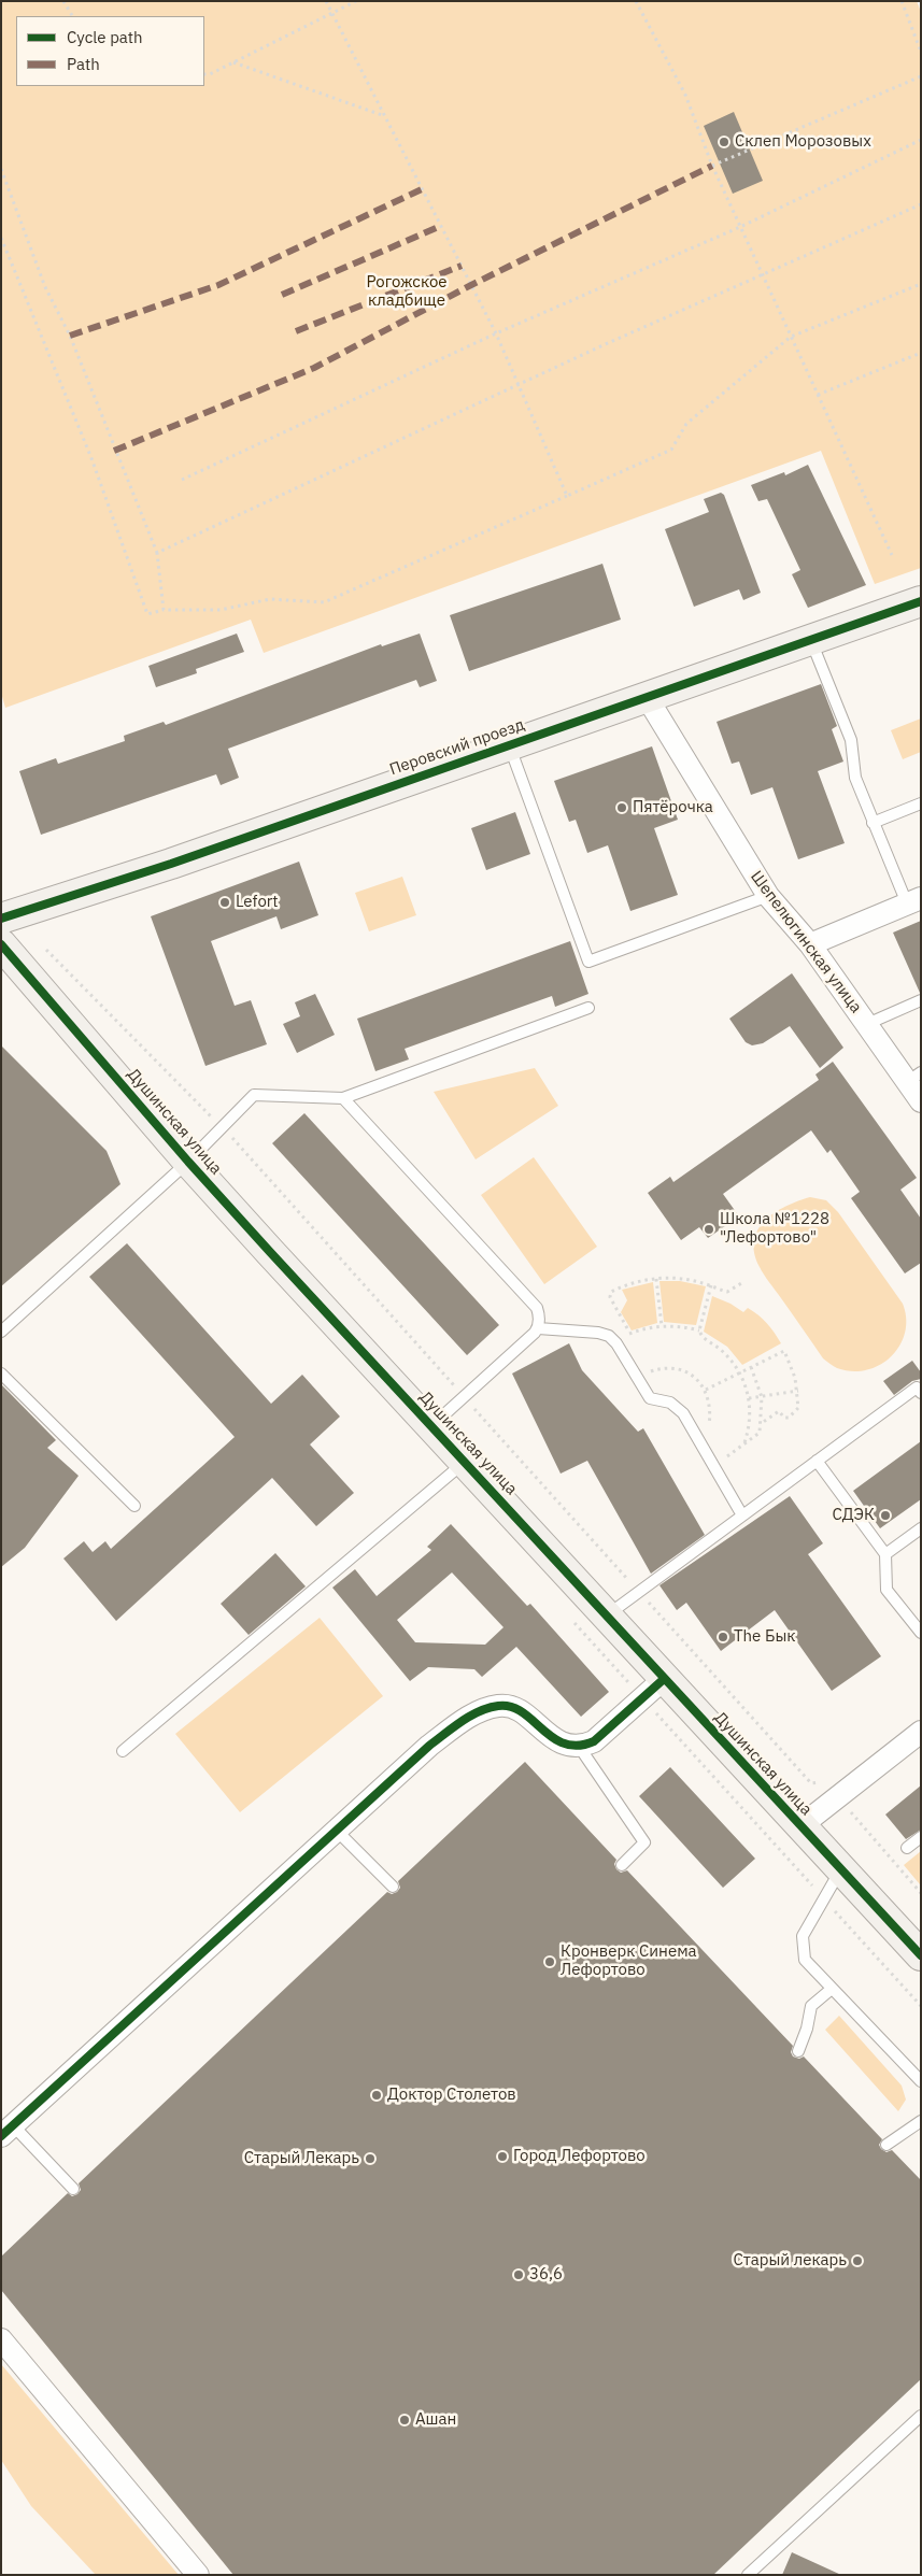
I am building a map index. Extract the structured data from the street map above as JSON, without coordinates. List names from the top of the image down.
{
  "streets": {
    "street": ["Перовский проезд", "Шепелюгинская улица", "Душинская улица"]
  },
  "crossings": [
    ["Перовский проезд", "Шепелюгинская улица"]
  ],
  "parks": ["Рогожское кладбище"],
  "places": [
    "Склеп Морозовых",
    "Пятёрочка",
    "Lefort",
    "Школа №1228 \"Лефортово\"",
    "СДЭК",
    "The Бык",
    "Кронверк Синема Лефортово",
    "Доктор Столетов",
    "Город Лефортово",
    "Старый Лекарь",
    "Старый лекарь",
    "36,6",
    "Ашан"
  ],
  "legend": ["Cycle path", "Path"]
}
